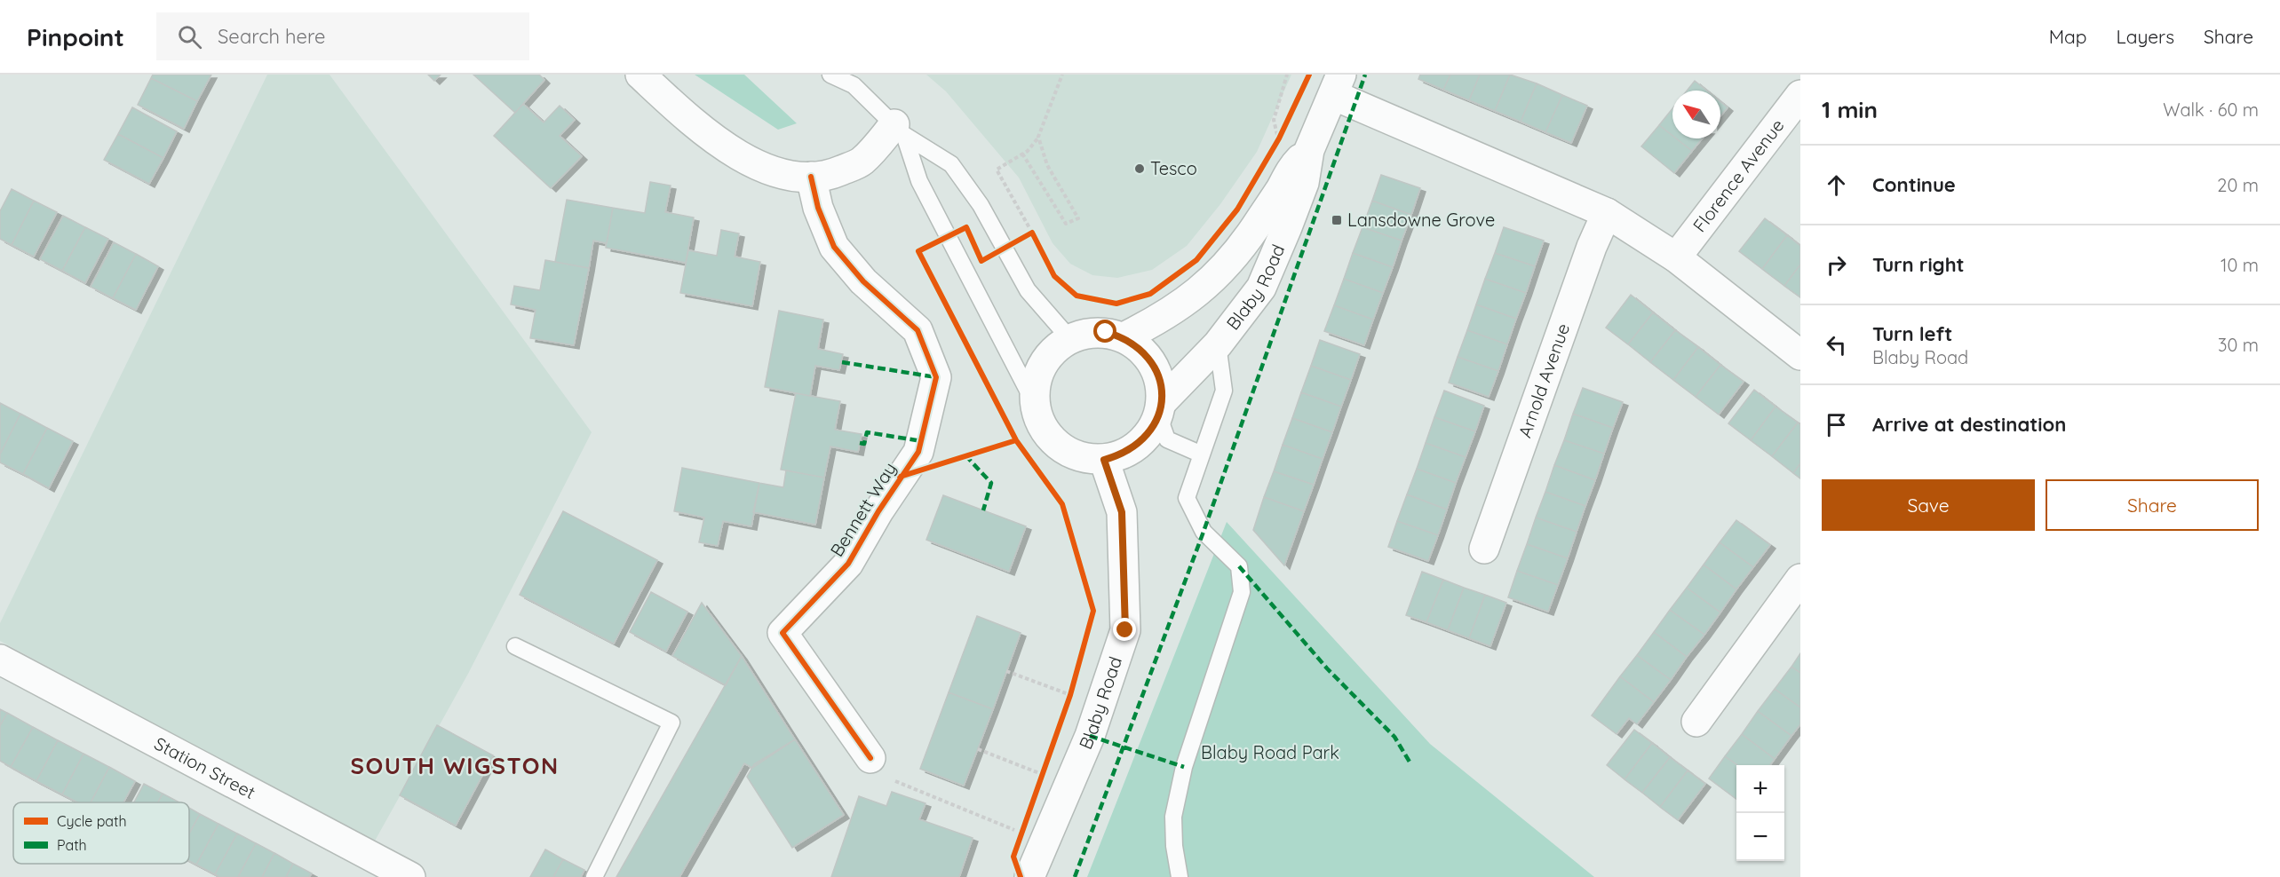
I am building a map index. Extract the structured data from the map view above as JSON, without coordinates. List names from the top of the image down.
{
  "streets": {
    "street": [
      "Florence Avenue",
      "Blaby Road",
      "Arnold Avenue",
      "Bennett Way",
      "Station Street"
    ]
  },
  "districts": ["SOUTH WIGSTON"],
  "parks": ["Blaby Road Park"],
  "places": {
    "other": ["Tesco"],
    "transit": ["Lansdowne Grove"]
  },
  "legend": ["Cycle path", "Path"],
  "north": "top left",
  "page": {
    "header": "Pinpoint",
    "search": "Search here",
    "nav": ["Map", "Layers", "Share"],
    "heading": ["1 min", "Walk · 60 m"],
    "list": [
      ["Continue", "20 m"],
      ["Turn right", "10 m"],
      ["Turn left", "Blaby Road", "30 m"],
      "Arrive at destination"
    ],
    "buttons": ["Save", "Share"],
    "map_buttons": ["+", "−"]
  }
}
